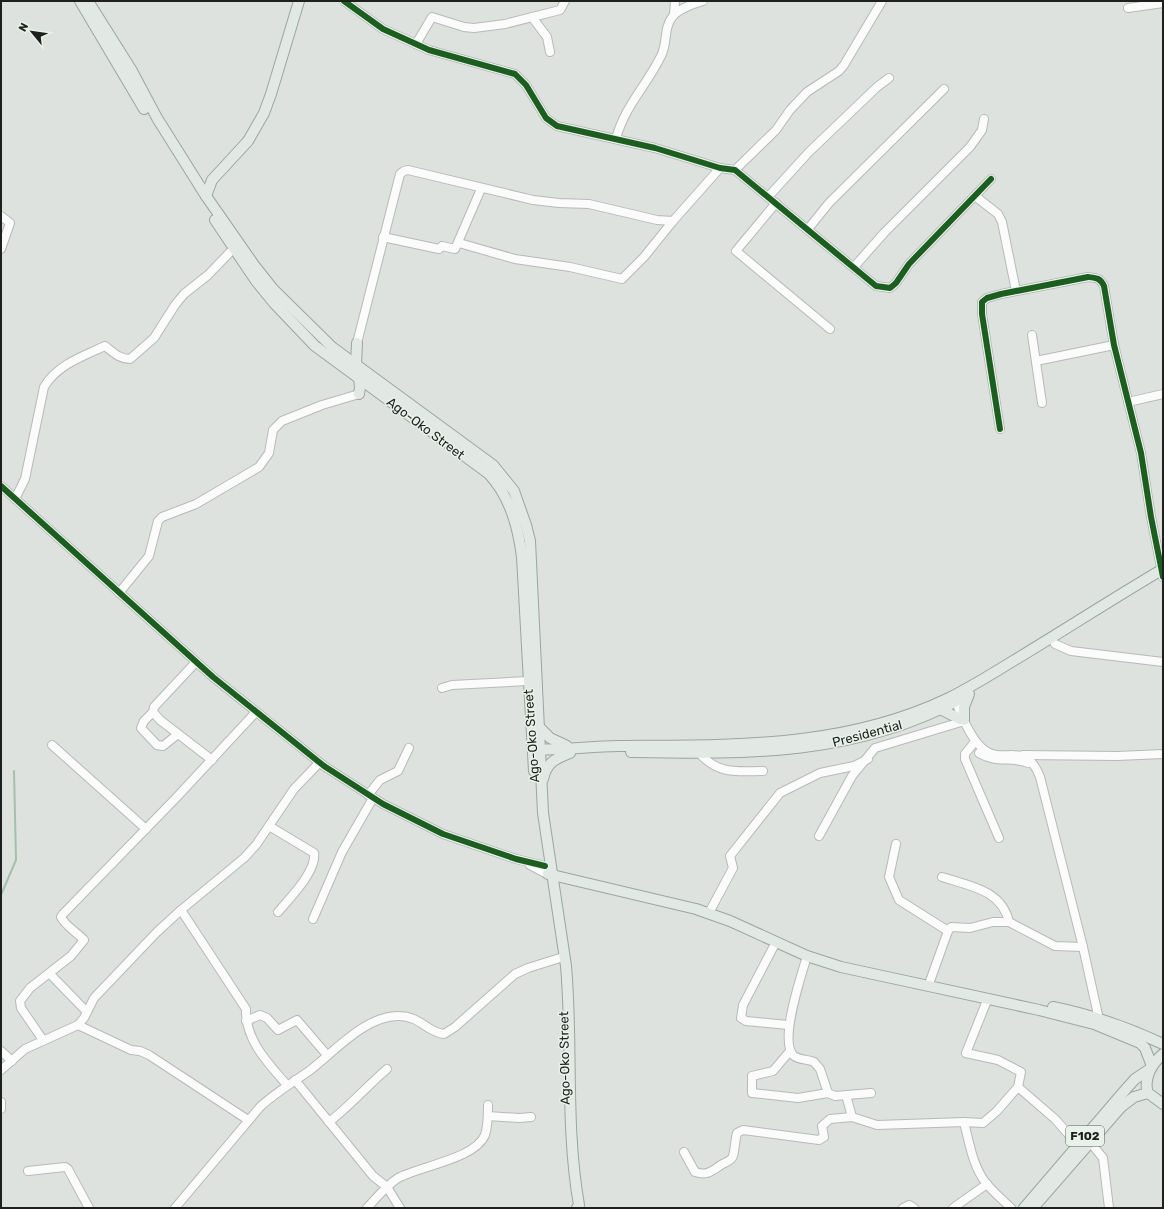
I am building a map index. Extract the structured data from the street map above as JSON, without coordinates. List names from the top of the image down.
{
  "streets": {
    "main road": ["Ago-Oko Street", "Presidential", "F102"]
  },
  "crossings": [
    ["Ago-Oko Street", "Presidential"]
  ],
  "north": "top left"
}
